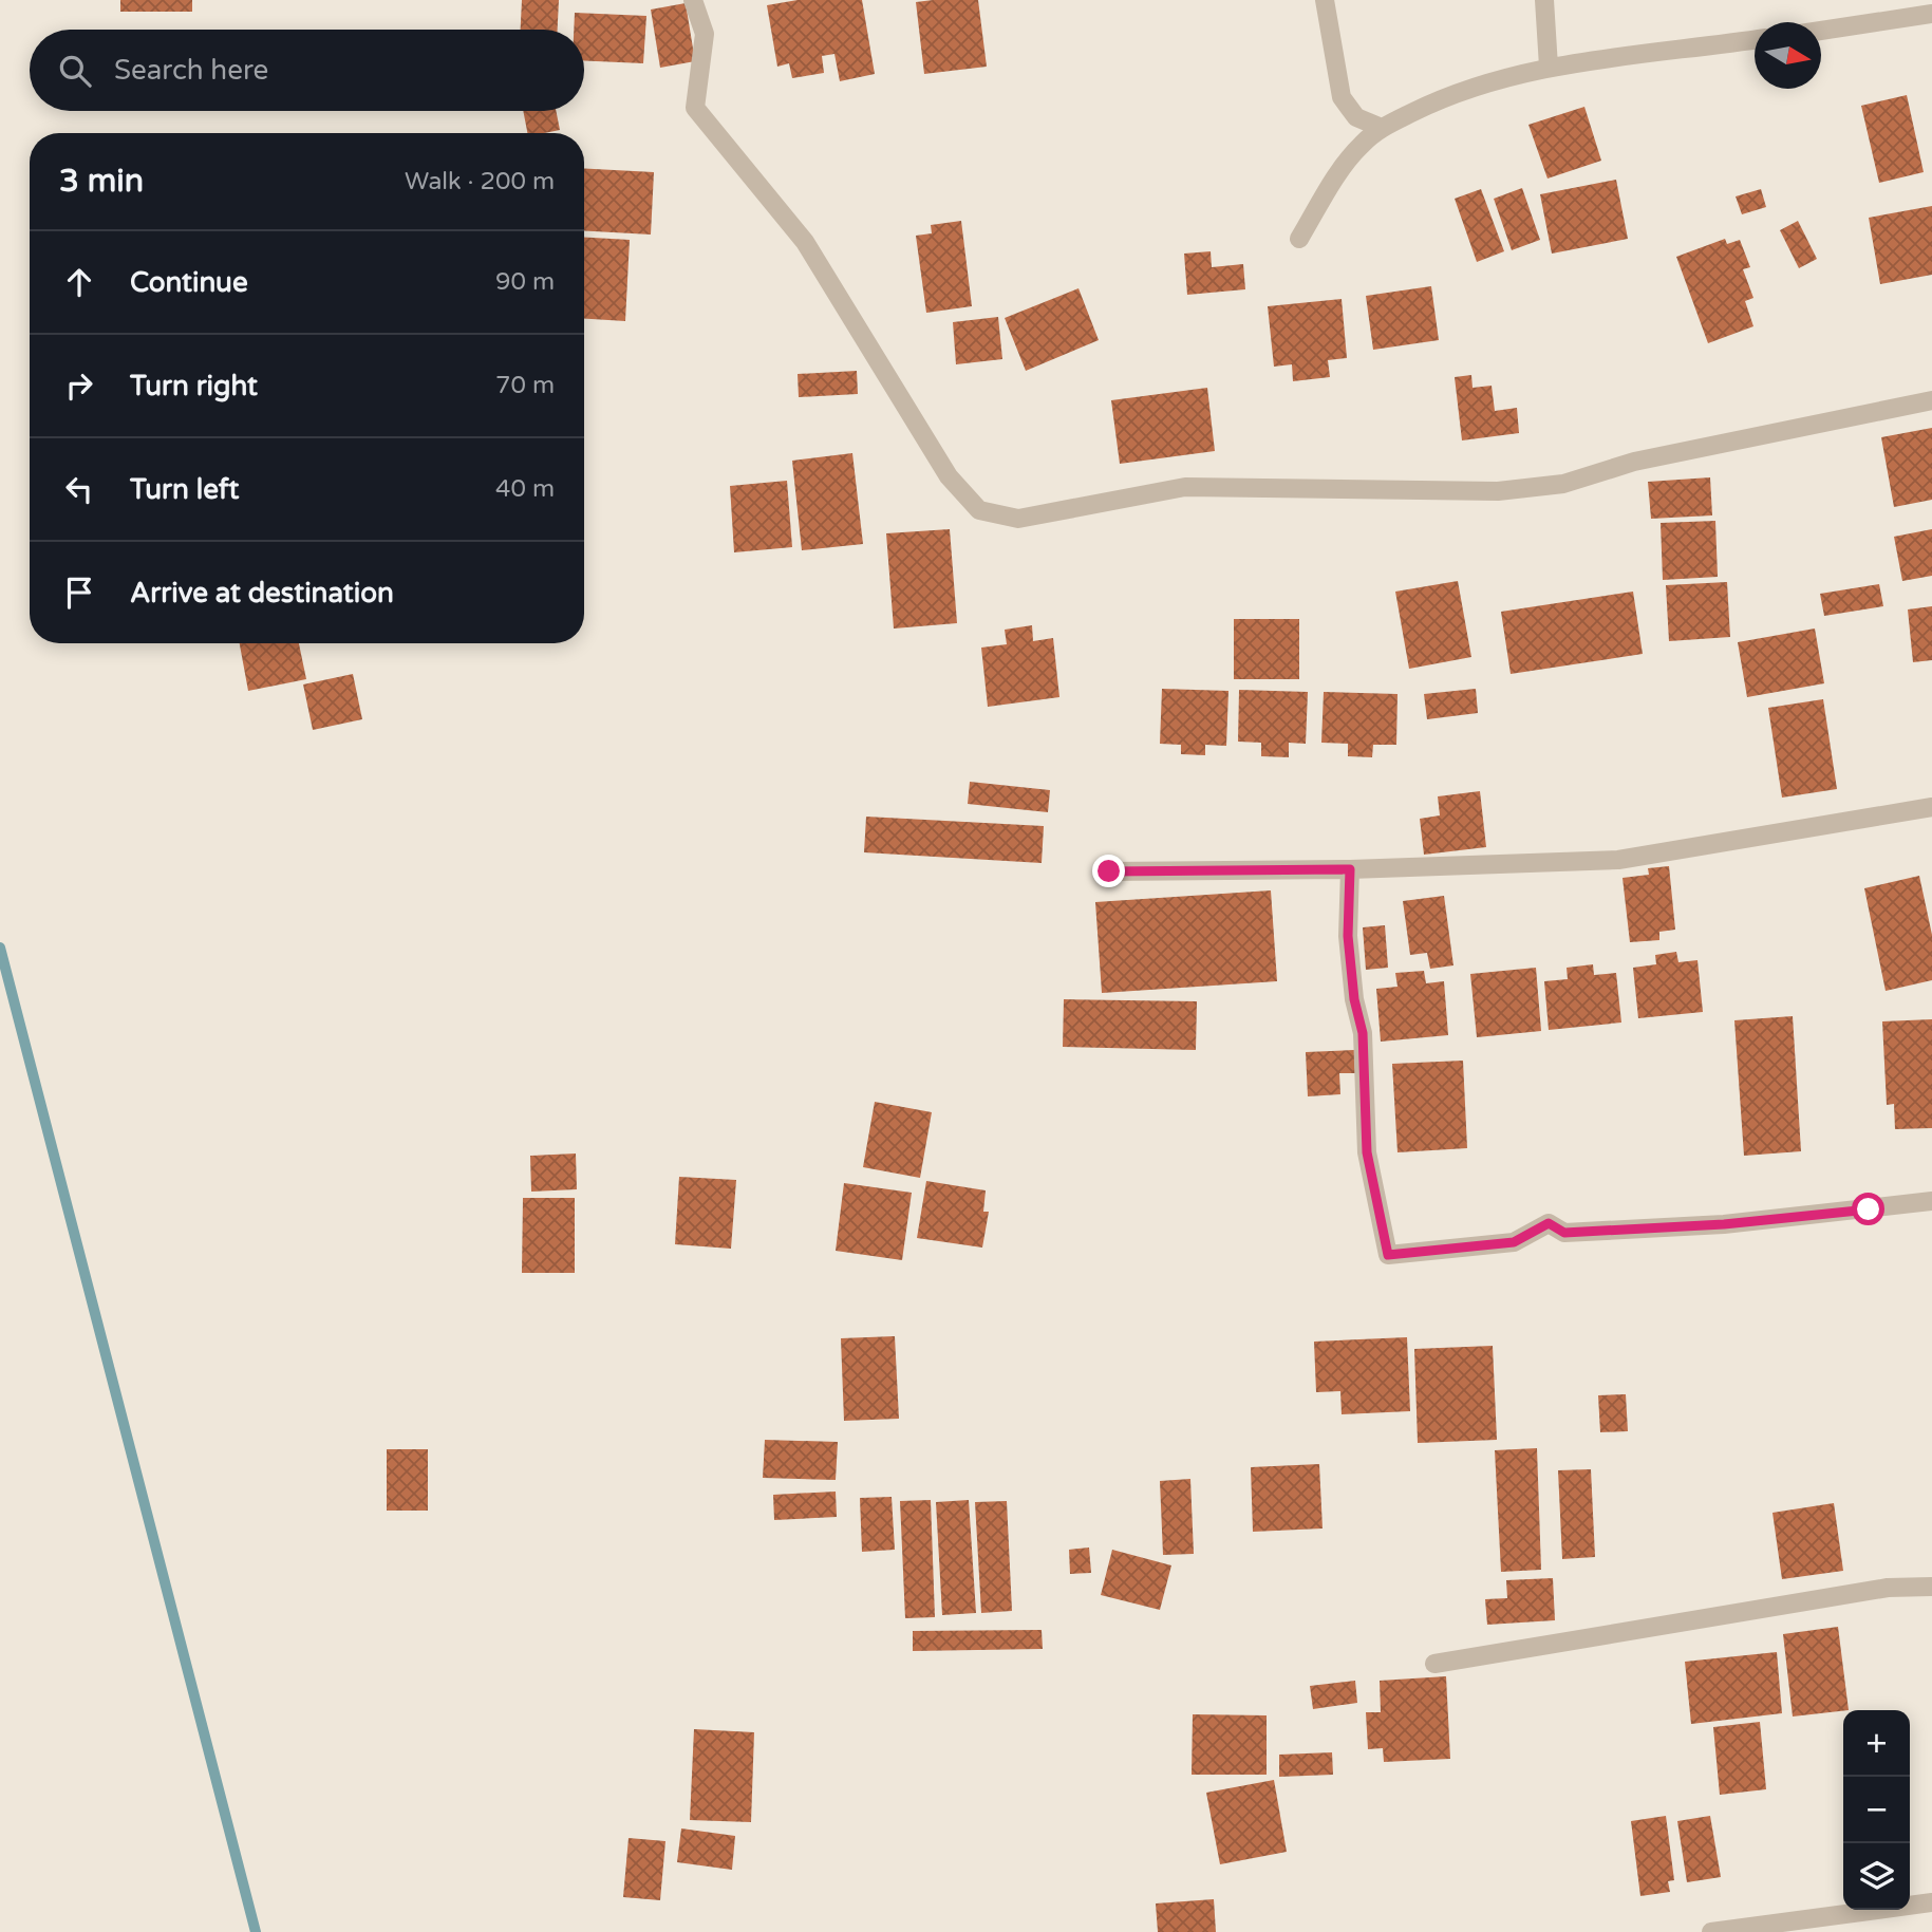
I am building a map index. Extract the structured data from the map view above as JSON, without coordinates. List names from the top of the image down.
{
  "north": "right",
  "page": {
    "search": "Search here",
    "heading": ["3 min", "Walk · 200 m"],
    "list": [
      ["Continue", "90 m"],
      ["Turn right", "70 m"],
      ["Turn left", "40 m"],
      "Arrive at destination"
    ],
    "map_buttons": ["+", "−"]
  }
}
